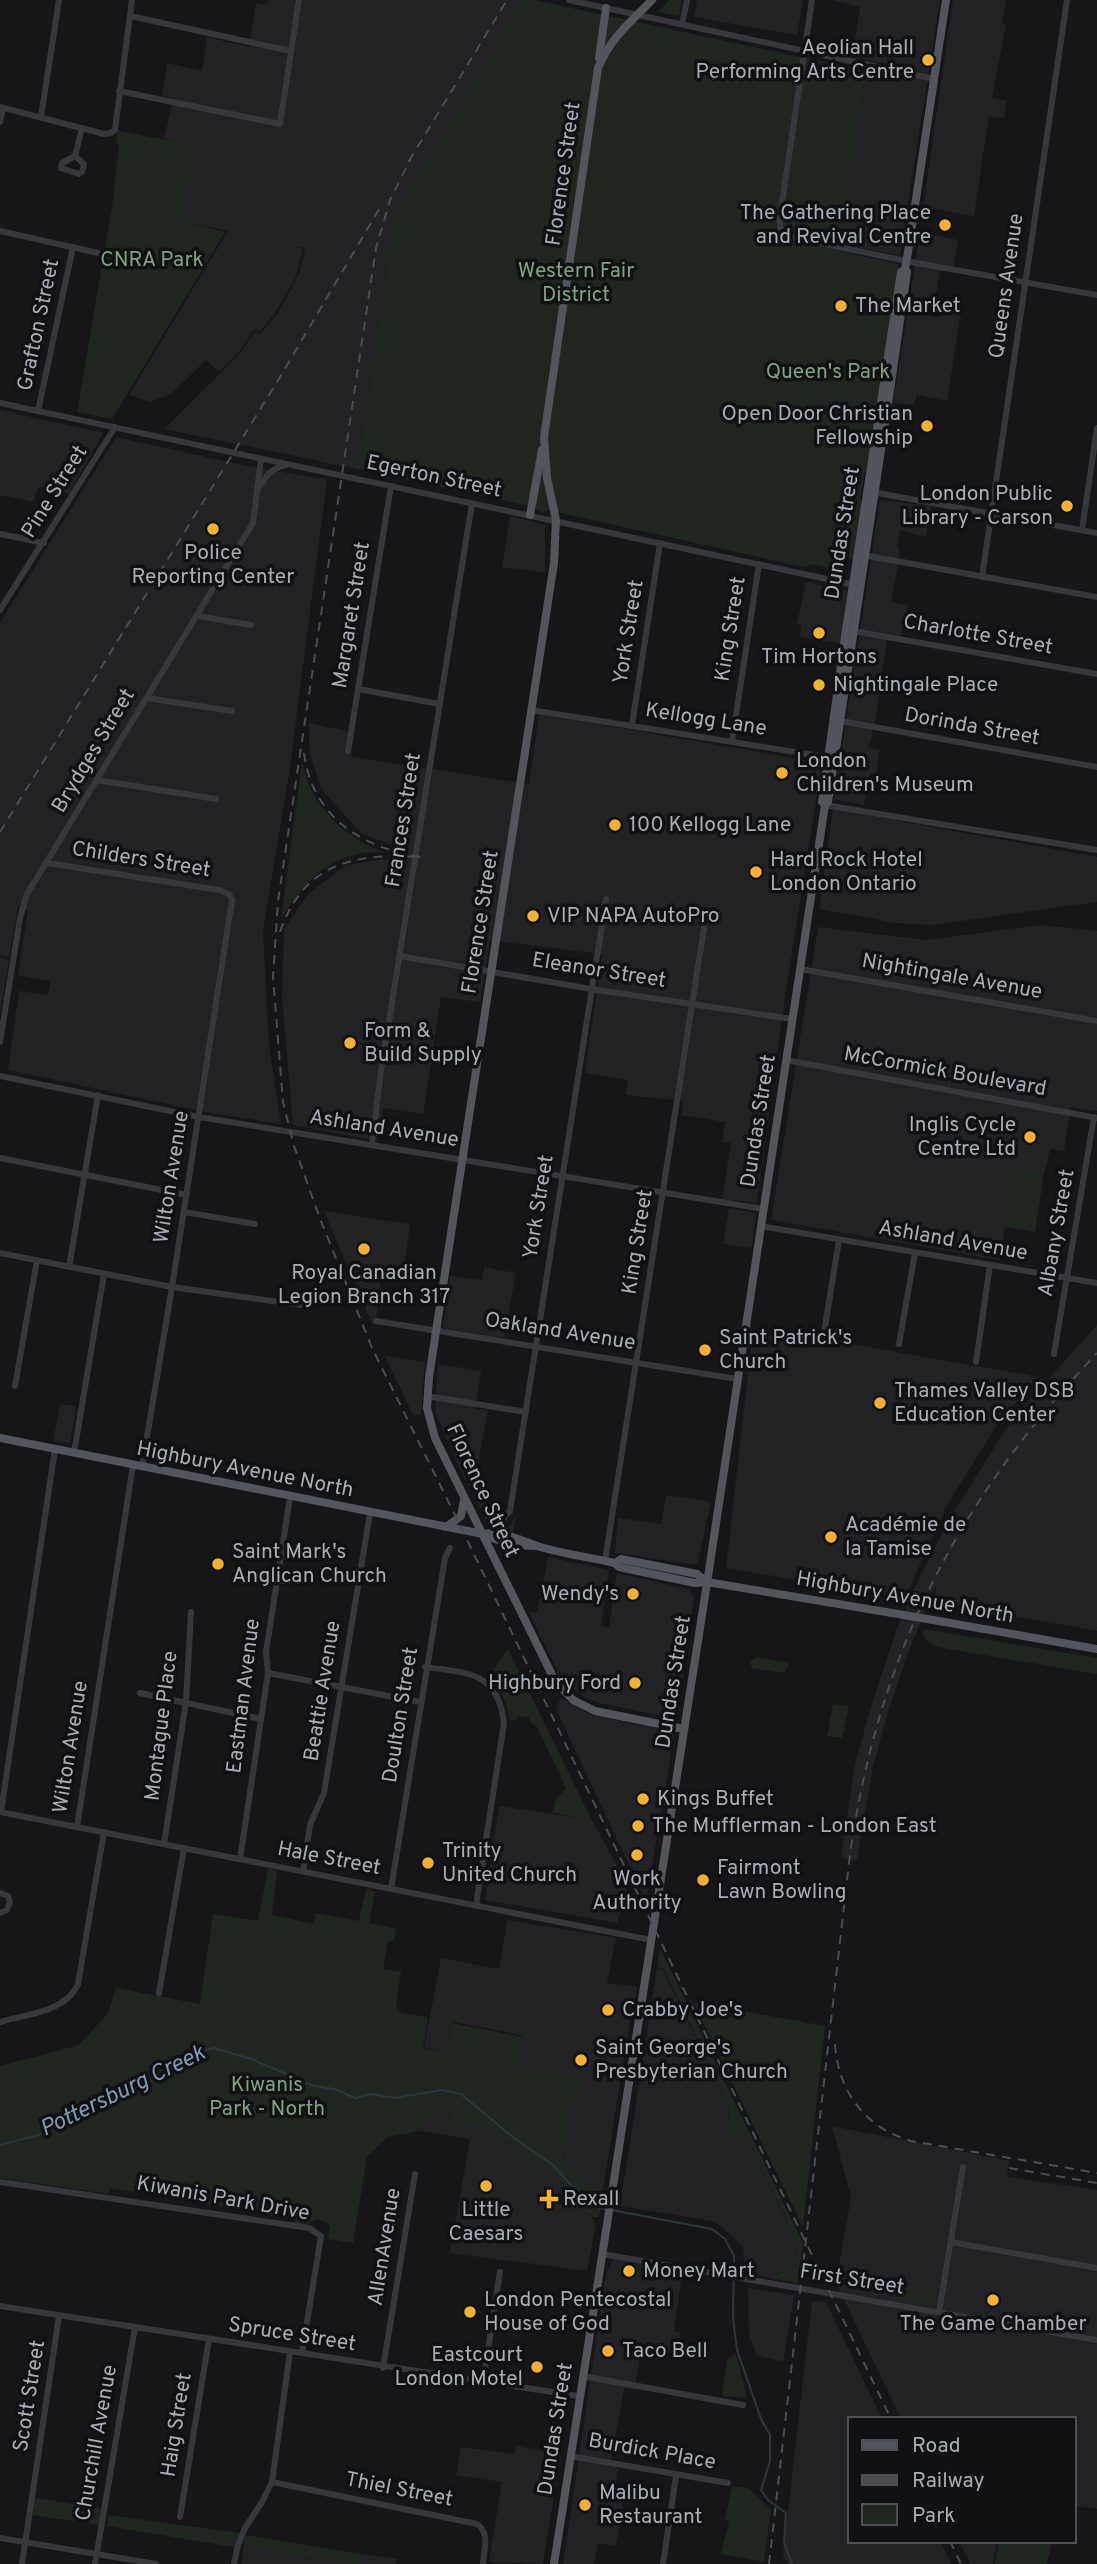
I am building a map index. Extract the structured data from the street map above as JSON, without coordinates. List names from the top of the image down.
{
  "streets": {
    "main road": ["Florence Street", "Dundas Street", "Highbury Avenue North"],
    "street": [
      "Queens Avenue",
      "Grafton Street",
      "Egerton Street",
      "Pine Street",
      "Margaret Street",
      "King Street",
      "York Street",
      "Charlotte Street",
      "Kellogg Lane",
      "Dorinda Street",
      "Brydges Street",
      "Frances Street",
      "Childers Street",
      "Eleanor Street",
      "Nightingale Avenue",
      "McCormick Boulevard",
      "Ashland Avenue",
      "Wilton Avenue",
      "Albany Street",
      "Oakland Avenue",
      "Beattie Avenue",
      "Eastman Avenue",
      "Doulton Street",
      "Montague Place",
      "Hale Street",
      "Kiwanis Park Drive",
      "AllenAvenue",
      "First Street",
      "Spruce Street",
      "Scott Street",
      "Haig Street",
      "Churchill Avenue",
      "Burdick Place",
      "Thiel Street"
    ]
  },
  "crossings": [
    ["Florence Street", "Egerton Street"],
    ["Florence Street", "Dundas Street"],
    ["Florence Street", "Kellogg Lane"],
    ["Florence Street", "Eleanor Street"],
    ["Florence Street", "Ashland Avenue"],
    ["Florence Street", "Oakland Avenue"],
    ["Florence Street", "Highbury Avenue North"],
    ["Grafton Street", "Egerton Street"],
    ["Egerton Street", "Pine Street"],
    ["Egerton Street", "Dundas Street"],
    ["Egerton Street", "Margaret Street"],
    ["Egerton Street", "King Street"],
    ["Egerton Street", "York Street"],
    ["Egerton Street", "Brydges Street"],
    ["Egerton Street", "Frances Street"],
    ["Dundas Street", "Charlotte Street"],
    ["Dundas Street", "Kellogg Lane"],
    ["Dundas Street", "Dorinda Street"],
    ["Dundas Street", "Eleanor Street"],
    ["Dundas Street", "Nightingale Avenue"],
    ["Dundas Street", "McCormick Boulevard"],
    ["Dundas Street", "Ashland Avenue"],
    ["Dundas Street", "Oakland Avenue"],
    ["Dundas Street", "Highbury Avenue North"],
    ["Dundas Street", "Hale Street"],
    ["Dundas Street", "First Street"],
    ["Dundas Street", "Spruce Street"],
    ["Dundas Street", "Burdick Place"],
    ["King Street", "Kellogg Lane"],
    ["King Street", "Eleanor Street"],
    ["King Street", "Ashland Avenue"],
    ["King Street", "Oakland Avenue"],
    ["King Street", "Highbury Avenue North"],
    ["York Street", "Kellogg Lane"],
    ["York Street", "Eleanor Street"],
    ["York Street", "Ashland Avenue"],
    ["York Street", "Oakland Avenue"],
    ["Brydges Street", "Childers Street"],
    ["Frances Street", "Eleanor Street"],
    ["Frances Street", "Ashland Avenue"],
    ["Childers Street", "Wilton Avenue"],
    ["McCormick Boulevard", "Albany Street"],
    ["Ashland Avenue", "Wilton Avenue"],
    ["Ashland Avenue", "Albany Street"],
    ["Wilton Avenue", "Highbury Avenue North"],
    ["Wilton Avenue", "Hale Street"],
    ["Highbury Avenue North", "Beattie Avenue"],
    ["Highbury Avenue North", "Eastman Avenue"],
    ["Beattie Avenue", "Hale Street"],
    ["Eastman Avenue", "Hale Street"],
    ["Doulton Street", "Hale Street"],
    ["Montague Place", "Hale Street"],
    ["Kiwanis Park Drive", "Spruce Street"],
    ["AllenAvenue", "Spruce Street"],
    ["Spruce Street", "Scott Street"],
    ["Spruce Street", "Haig Street"],
    ["Spruce Street", "Churchill Avenue"]
  ],
  "water": ["Pottersburg Creek"],
  "parks": [
    "CNRA Park",
    "Western Fair District",
    "Queen's Park",
    "Kiwanis Park - North"
  ],
  "places": {
    "other": [
      "Aeolian Hall Performing Arts Centre",
      "The Gathering Place and Revival Centre",
      "The Market",
      "Open Door Christian Fellowship",
      "London Public Library - Carson",
      "Police Reporting Center",
      "Tim Hortons",
      "Nightingale Place",
      "London Children's Museum",
      "100 Kellogg Lane",
      "Hard Rock Hotel London Ontario",
      "VIP NAPA AutoPro",
      "Form & Build Supply",
      "Inglis Cycle Centre Ltd",
      "Royal Canadian Legion Branch 317",
      "Saint Patrick's Church",
      "Thames Valley DSB Education Center",
      "Académie de la Tamise",
      "Saint Mark's Anglican Church",
      "Wendy's",
      "Highbury Ford",
      "Kings Buffet",
      "The Mufflerman - London East",
      "Work Authority",
      "Trinity United Church",
      "Fairmont Lawn Bowling",
      "Crabby Joe's",
      "Saint George's Presbyterian Church",
      "Little Caesars",
      "Money Mart",
      "The Game Chamber",
      "London Pentecostal House of God",
      "Taco Bell",
      "Eastcourt London Motel",
      "Malibu Restaurant"
    ],
    "health": ["Rexall"]
  },
  "legend": ["Road", "Railway", "Park"]
}
